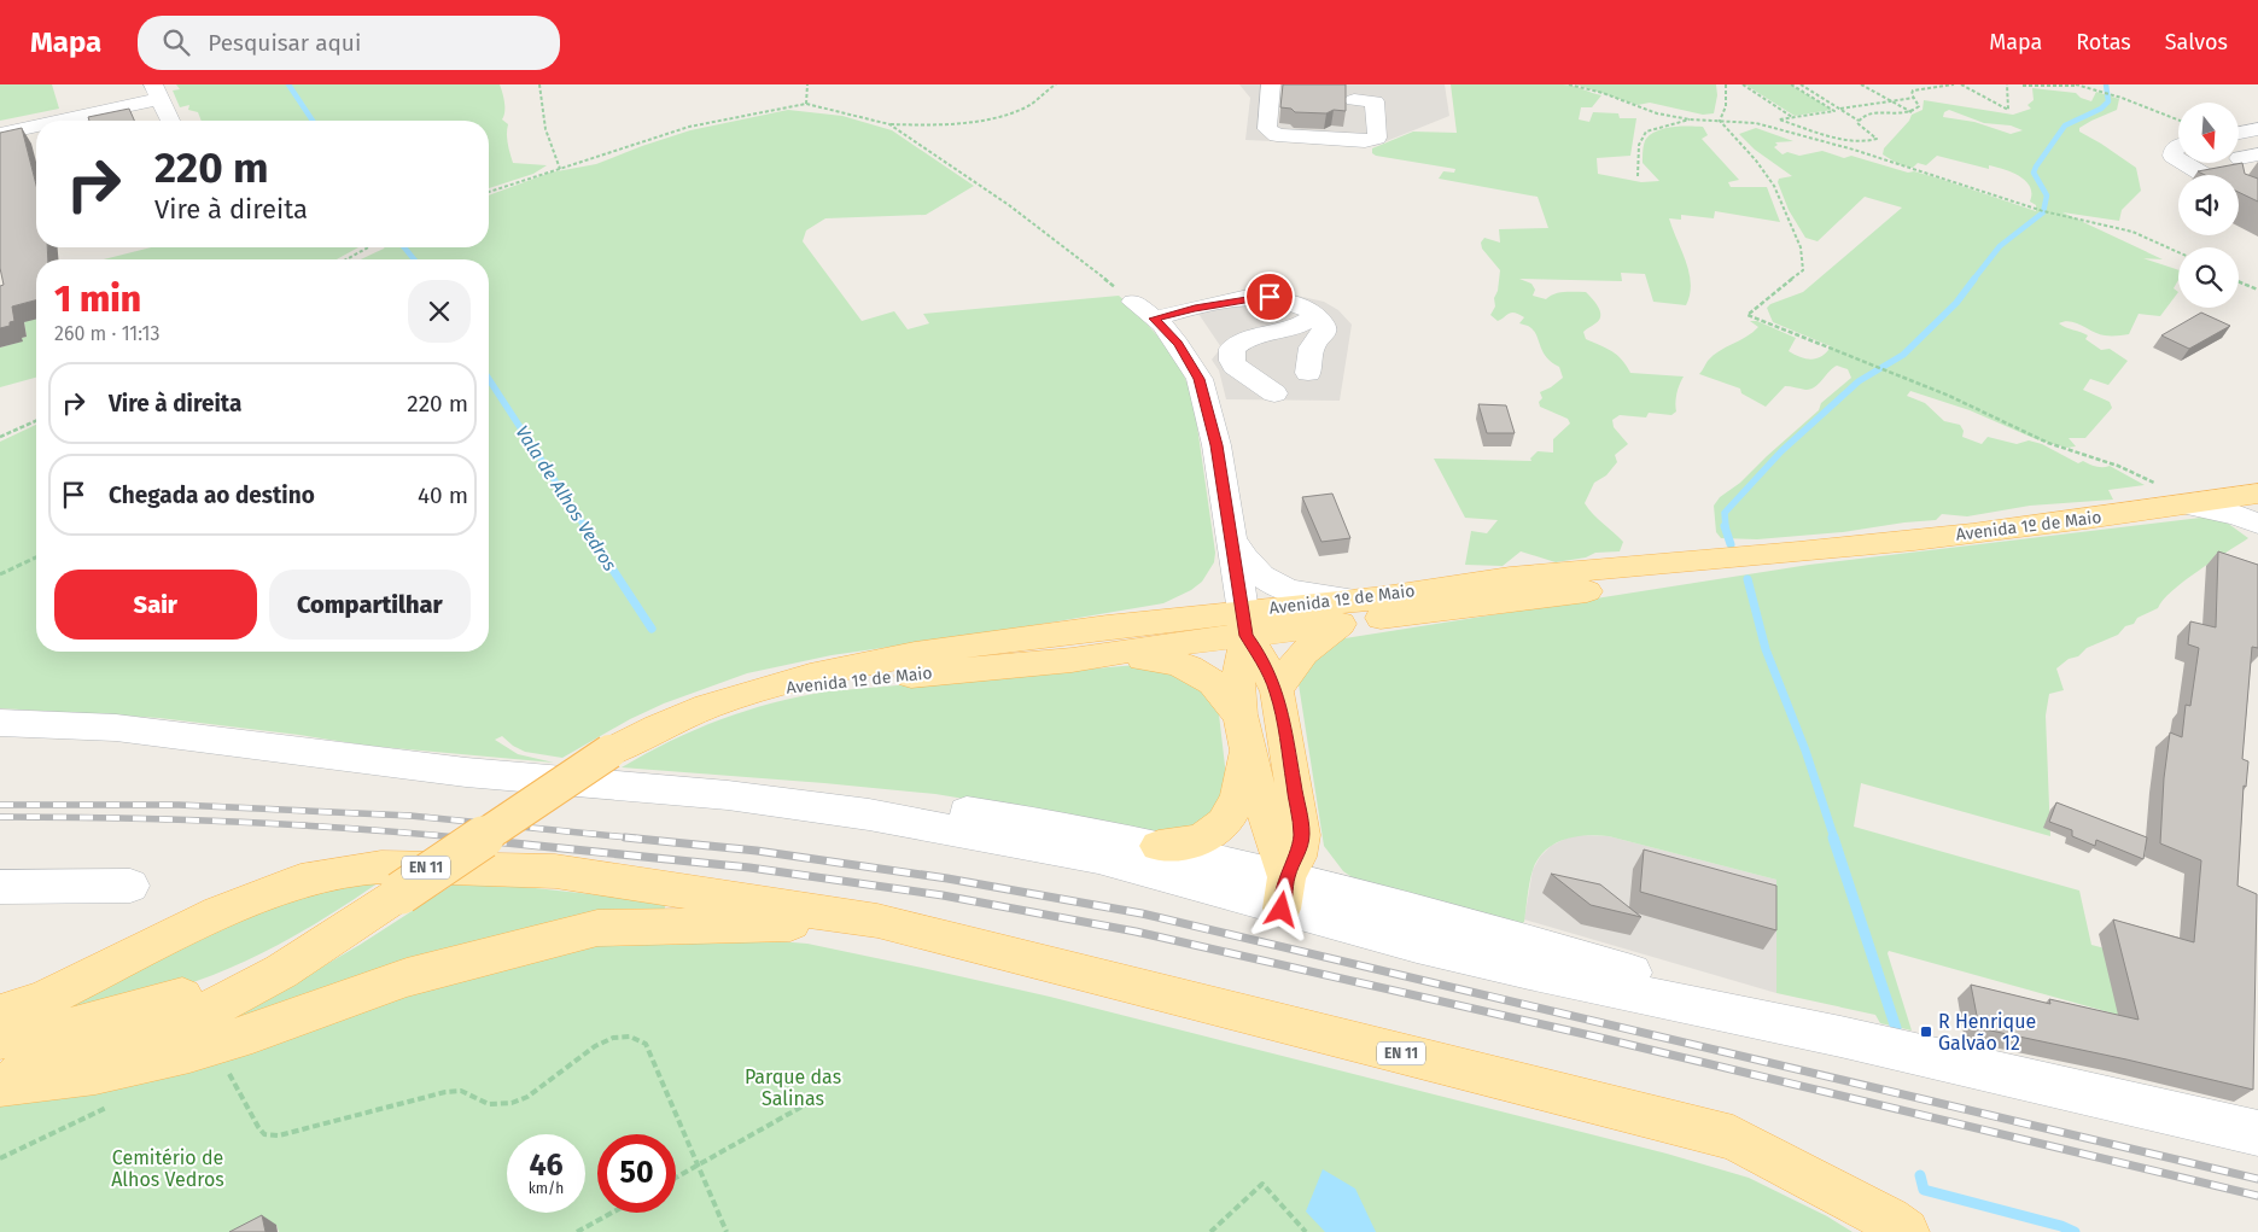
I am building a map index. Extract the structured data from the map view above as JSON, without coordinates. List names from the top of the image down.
{
  "streets": {
    "main road": ["Avenida 1º de Maio", "EN 11"]
  },
  "water": ["Vala de Alhos Vedros"],
  "parks": ["Parque das Salinas", "Cemitério de Alhos Vedros"],
  "places": {
    "transit": ["R Henrique Galvão 12"]
  },
  "north": "bottom",
  "page": {
    "header": "Mapa",
    "search": "Pesquisar aqui",
    "nav": ["Mapa", "Rotas", "Salvos"],
    "turn": ["220 m", "Vire à direita"],
    "heading": ["1 min", "260 m · 11:13"],
    "list": [
      {
        "name": "Vire à direita",
        "value": "220 m"
      },
      {
        "name": "Chegada ao destino",
        "value": "40 m"
      }
    ],
    "buttons": ["Sair", "Compartilhar"],
    "speed": "46 km/h",
    "limit": "50"
  }
}
